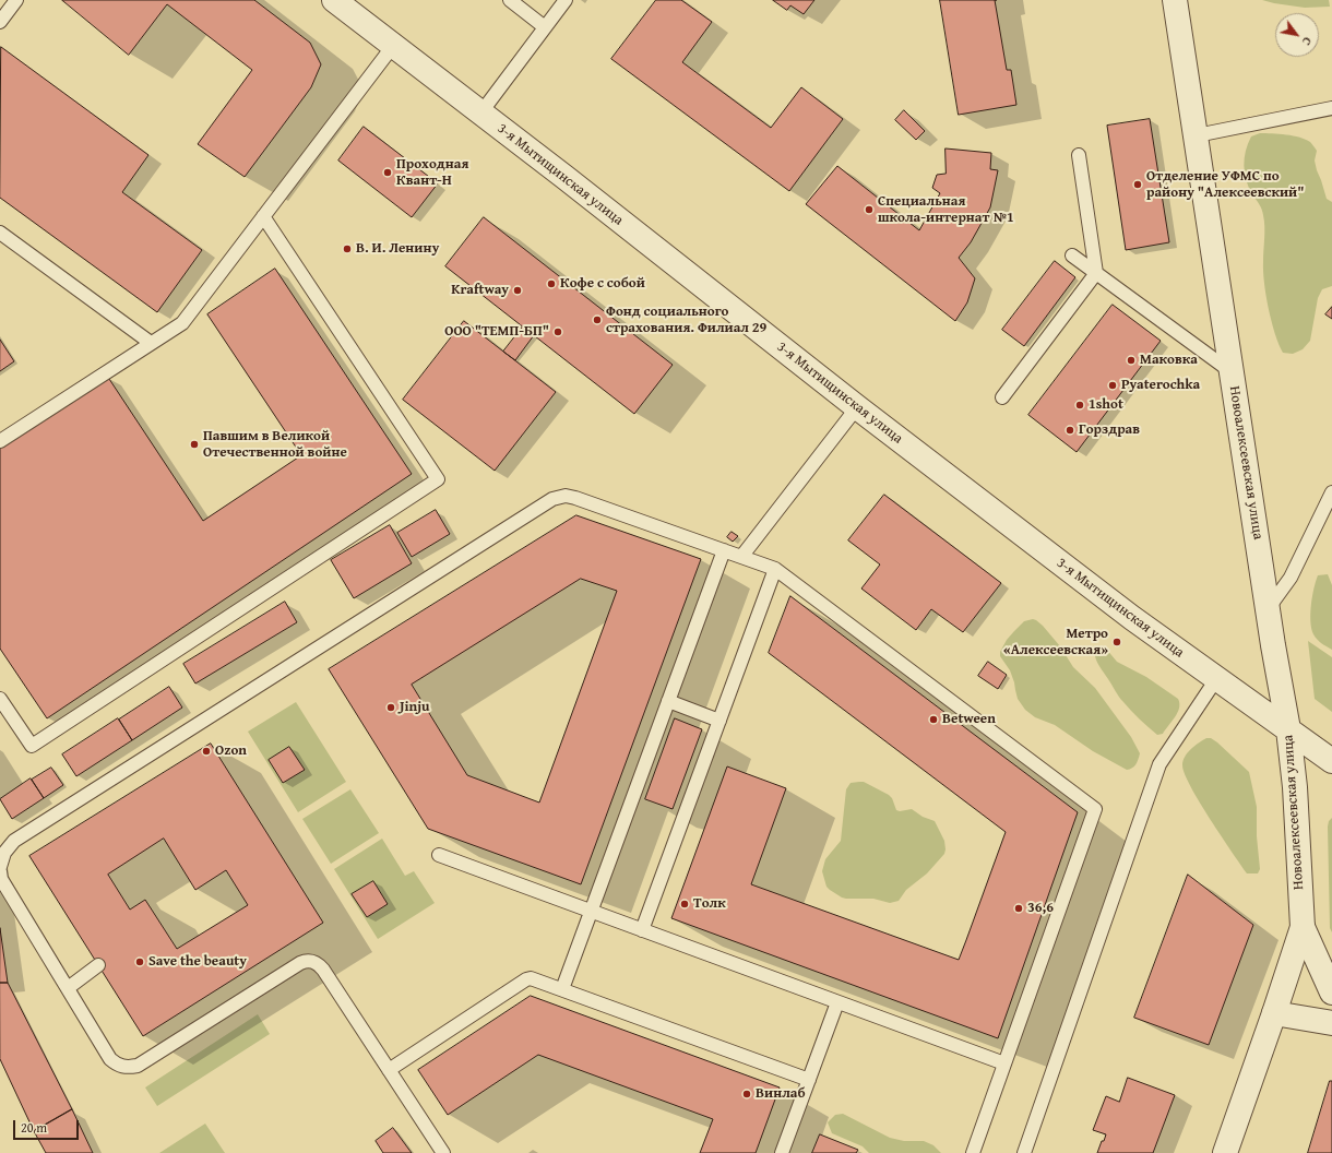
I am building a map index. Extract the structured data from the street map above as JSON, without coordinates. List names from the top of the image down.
{
  "streets": {
    "street": ["3-я Мытищинская улица", "Новоалексеевская улица"]
  },
  "crossings": [
    ["3-я Мытищинская улица", "Новоалексеевская улица"]
  ],
  "places": [
    "Проходная Квант-Н",
    "Отделение УФМС по району \"Алексеевский\"",
    "Специальная школа-интернат №1",
    "В. И. Ленину",
    "Кофе с собой",
    "Kraftway",
    "Фонд социального страхования. Филиал 29",
    "ООО \"ТЕМП-БП\"",
    "Маковка",
    "Pyaterochka",
    "1shot",
    "Горздрав",
    "Павшим в Великой Отечественной войне",
    "Метро «Алексеевская»",
    "Jinju",
    "Between",
    "Ozon",
    "Толк",
    "36,6",
    "Save the beauty",
    "Винлаб"
  ],
  "scale_bar": "20 m",
  "north": "bottom right"
}
